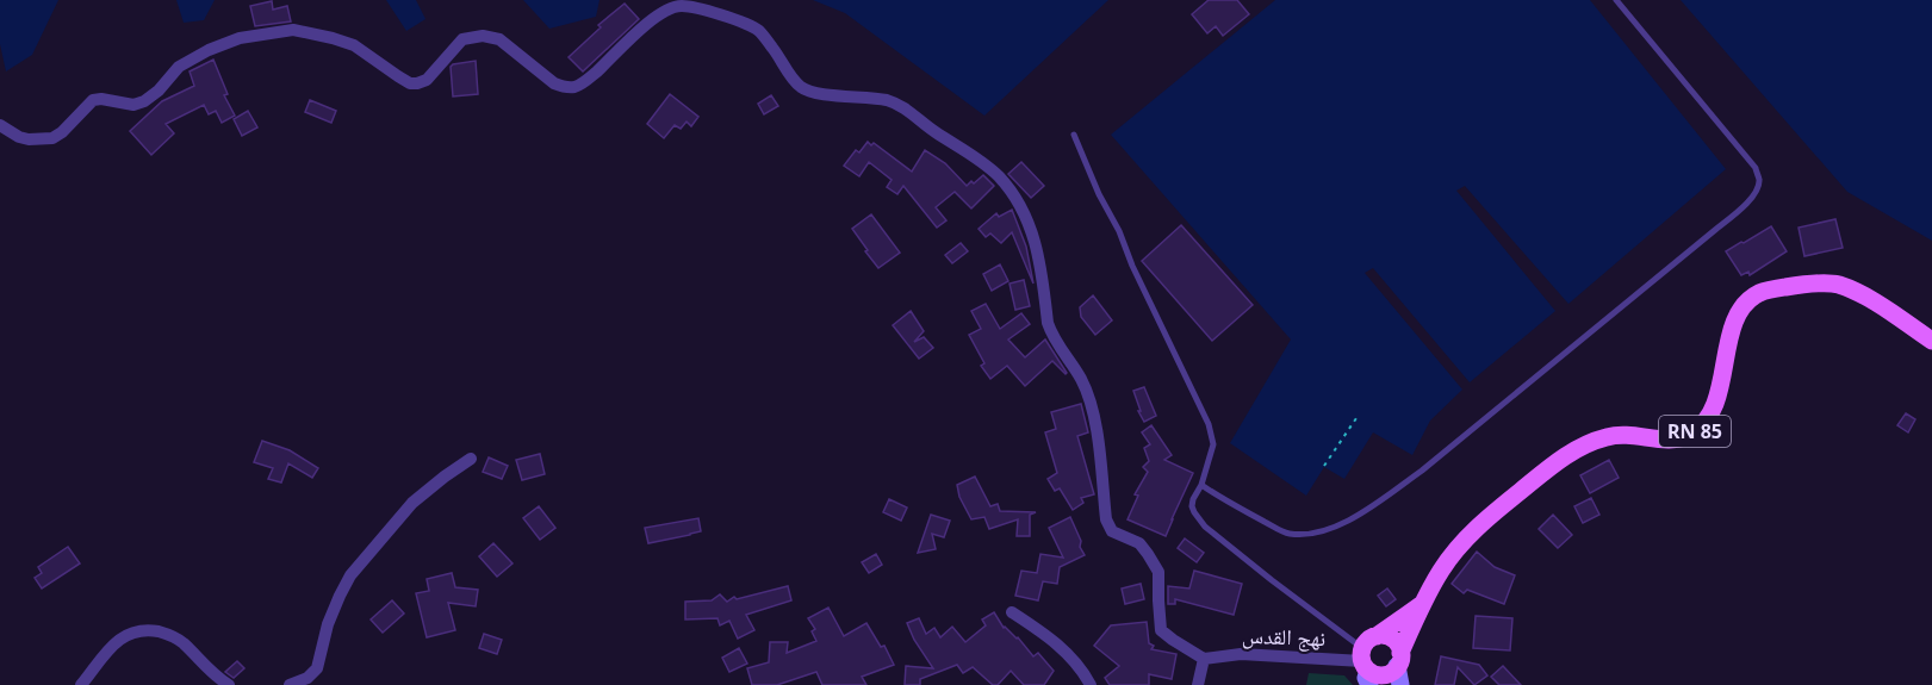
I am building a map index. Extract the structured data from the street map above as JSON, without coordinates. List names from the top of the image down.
{
  "streets": {
    "main road": ["RN 85"],
    "street": ["نهج القدس"]
  },
  "crossings": [
    ["RN 85", "نهج القدس"]
  ]
}
